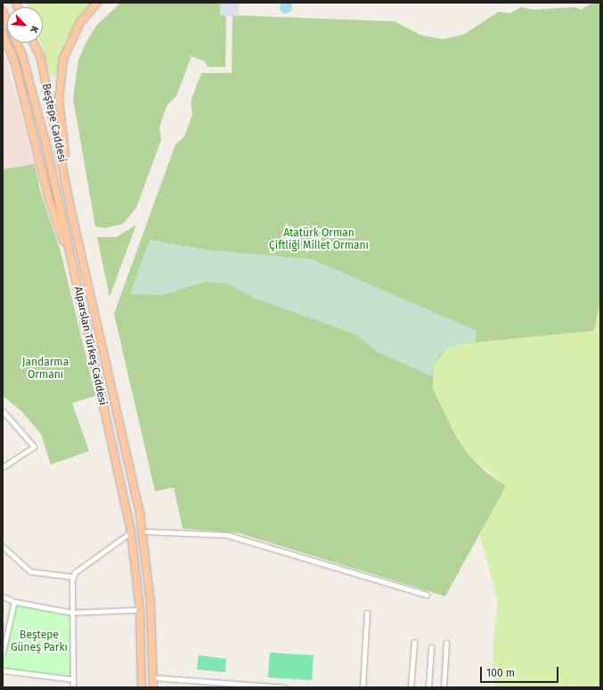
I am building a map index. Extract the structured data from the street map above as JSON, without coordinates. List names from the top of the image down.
{
  "streets": {
    "main road": ["Beştepe Caddesi", "Alparslan Türkeş Caddesi"]
  },
  "crossings": [
    ["Beştepe Caddesi", "Alparslan Türkeş Caddesi"]
  ],
  "parks": ["Atatürk Orman Çiftliği Millet Ormanı", "Jandarma Ormanı", "Beştepe Güneş Parkı"],
  "scale_bar": "100 m",
  "north": "bottom right"
}
